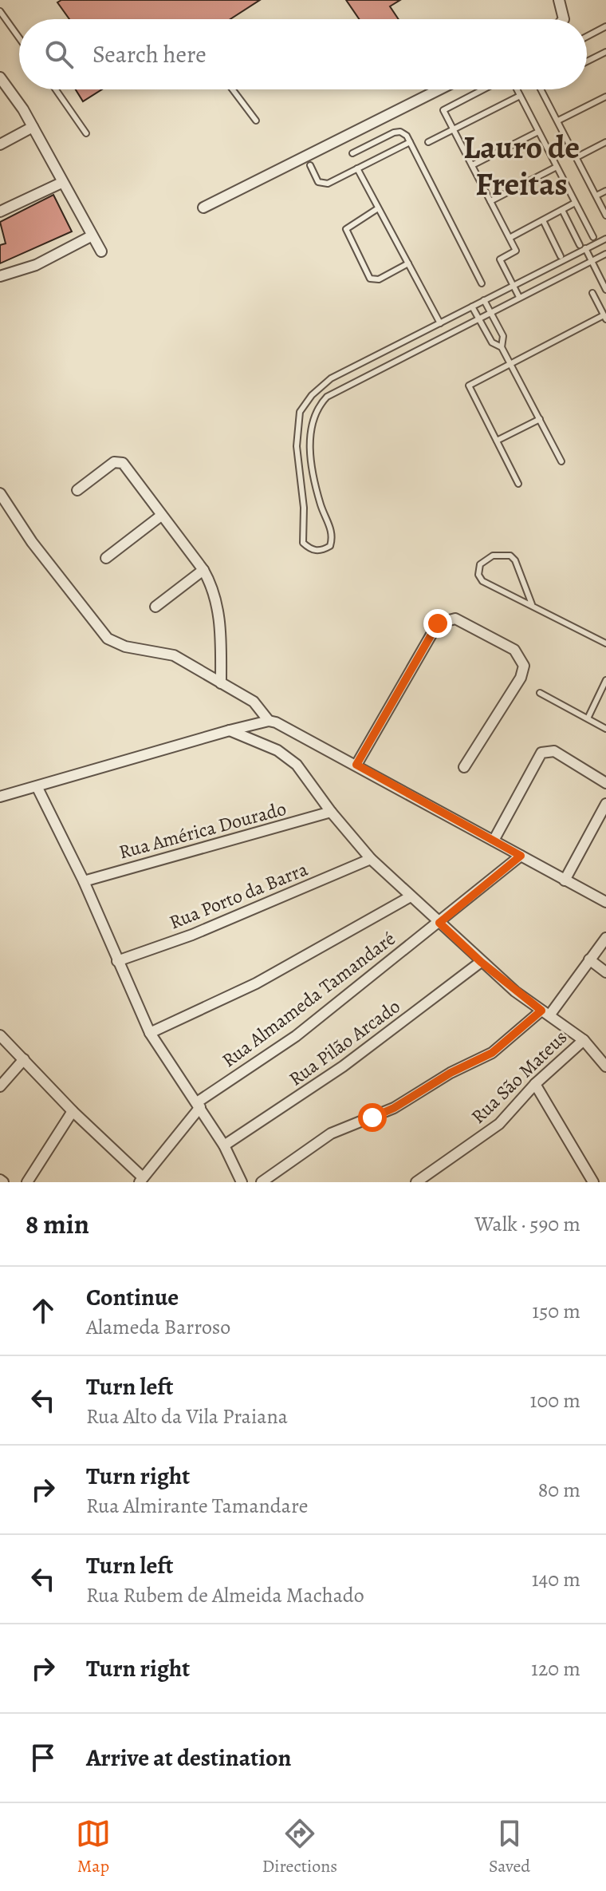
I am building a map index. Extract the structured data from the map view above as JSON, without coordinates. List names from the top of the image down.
{
  "streets": {
    "street": [
      "Rua América Dourado",
      "Rua Porto da Barra",
      "Rua Almameda Tamandaré",
      "Rua Pilão Arcado",
      "Rua São Mateus"
    ]
  },
  "districts": ["Lauro de Freitas"],
  "page": {
    "search": "Search here",
    "heading": ["8 min", "Walk · 590 m"],
    "list": [
      ["Continue", "Alameda Barroso", "150 m"],
      ["Turn left", "Rua Alto da Vila Praiana", "100 m"],
      ["Turn right", "Rua Almirante Tamandare", "80 m"],
      ["Turn left", "Rua Rubem de Almeida Machado", "140 m"],
      ["Turn right", "120 m"],
      "Arrive at destination"
    ],
    "nav": ["Map", "Directions", "Saved"]
  }
}
